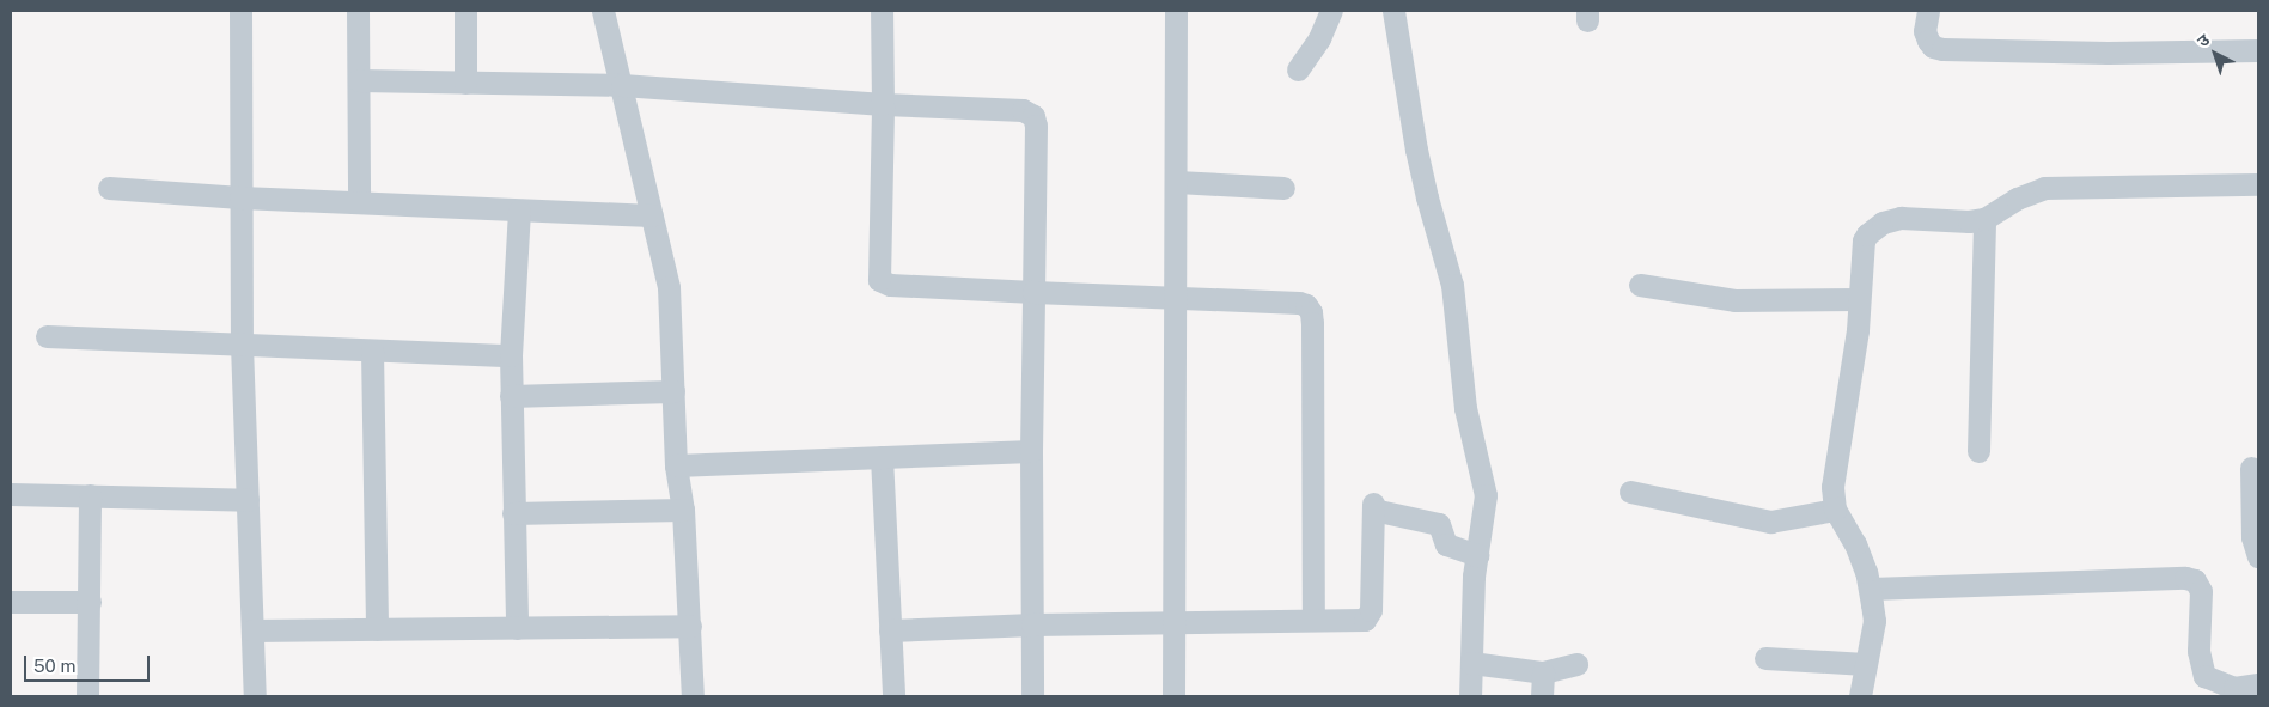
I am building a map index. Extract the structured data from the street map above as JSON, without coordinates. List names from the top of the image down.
{
  "scale_bar": "50 m",
  "north": "top left"
}
